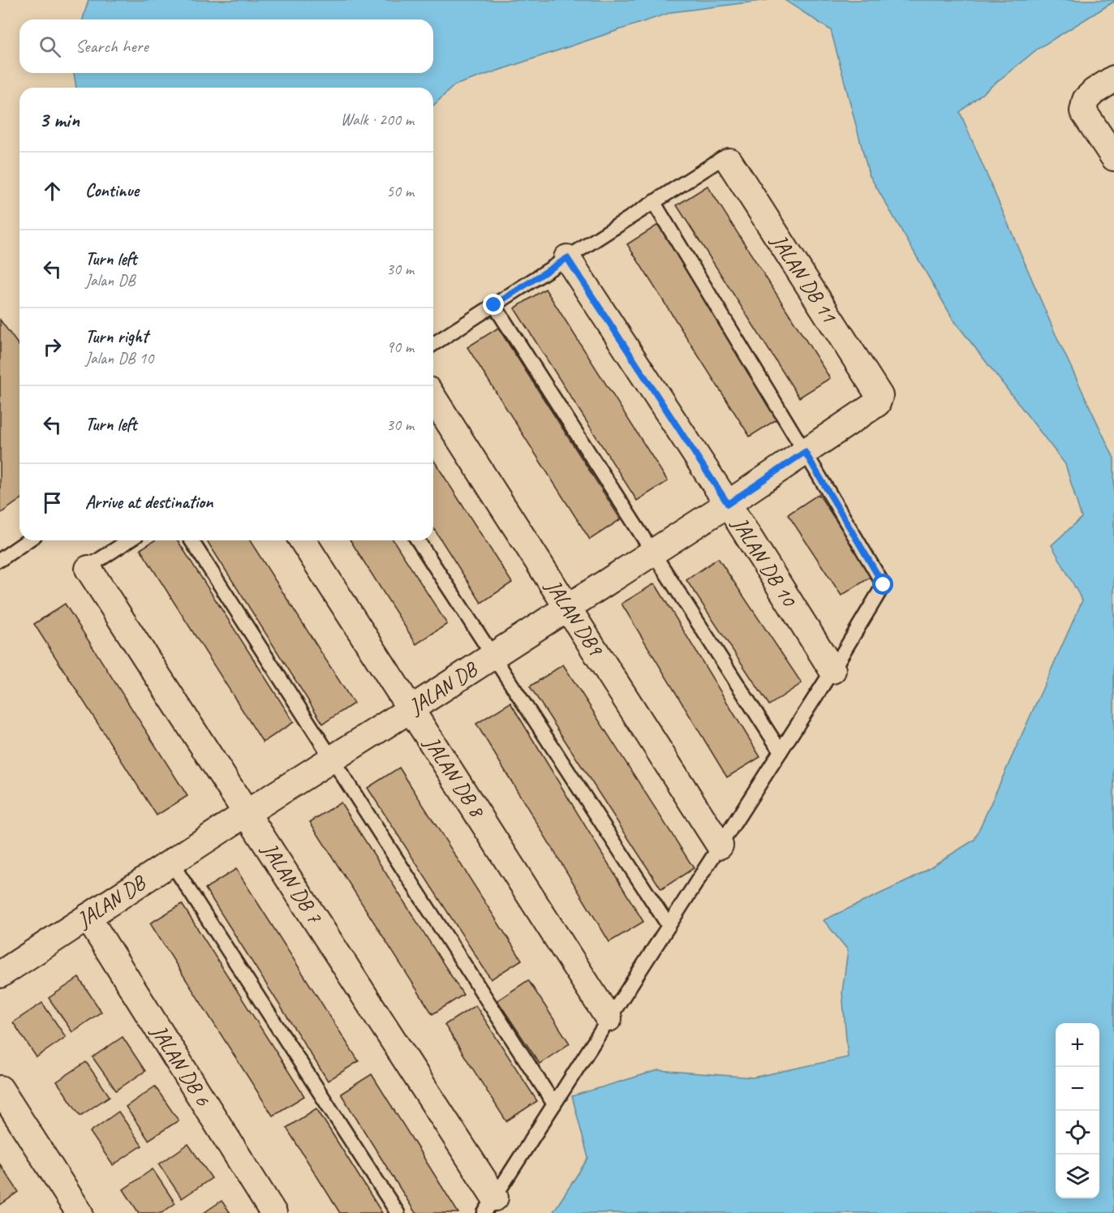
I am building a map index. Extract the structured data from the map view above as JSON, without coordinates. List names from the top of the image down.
{
  "streets": {
    "street": [
      "JALAN DB 11",
      "JALAN DB 10",
      "JALAN DB9",
      "JALAN DB",
      "JALAN DB 8",
      "JALAN DB 7",
      "JALAN DB 6"
    ]
  },
  "crossings": [
    ["JALAN DB 11", "JALAN DB"],
    ["JALAN DB 10", "JALAN DB"],
    ["JALAN DB9", "JALAN DB"],
    ["JALAN DB", "JALAN DB 8"],
    ["JALAN DB", "JALAN DB 7"],
    ["JALAN DB", "JALAN DB 6"]
  ],
  "page": {
    "search": "Search here",
    "heading": ["3 min", "Walk · 200 m"],
    "list": [
      ["Continue", "50 m"],
      ["Turn left", "Jalan DB", "30 m"],
      ["Turn right", "Jalan DB 10", "90 m"],
      ["Turn left", "30 m"],
      "Arrive at destination"
    ],
    "map_buttons": ["+", "−"]
  }
}
